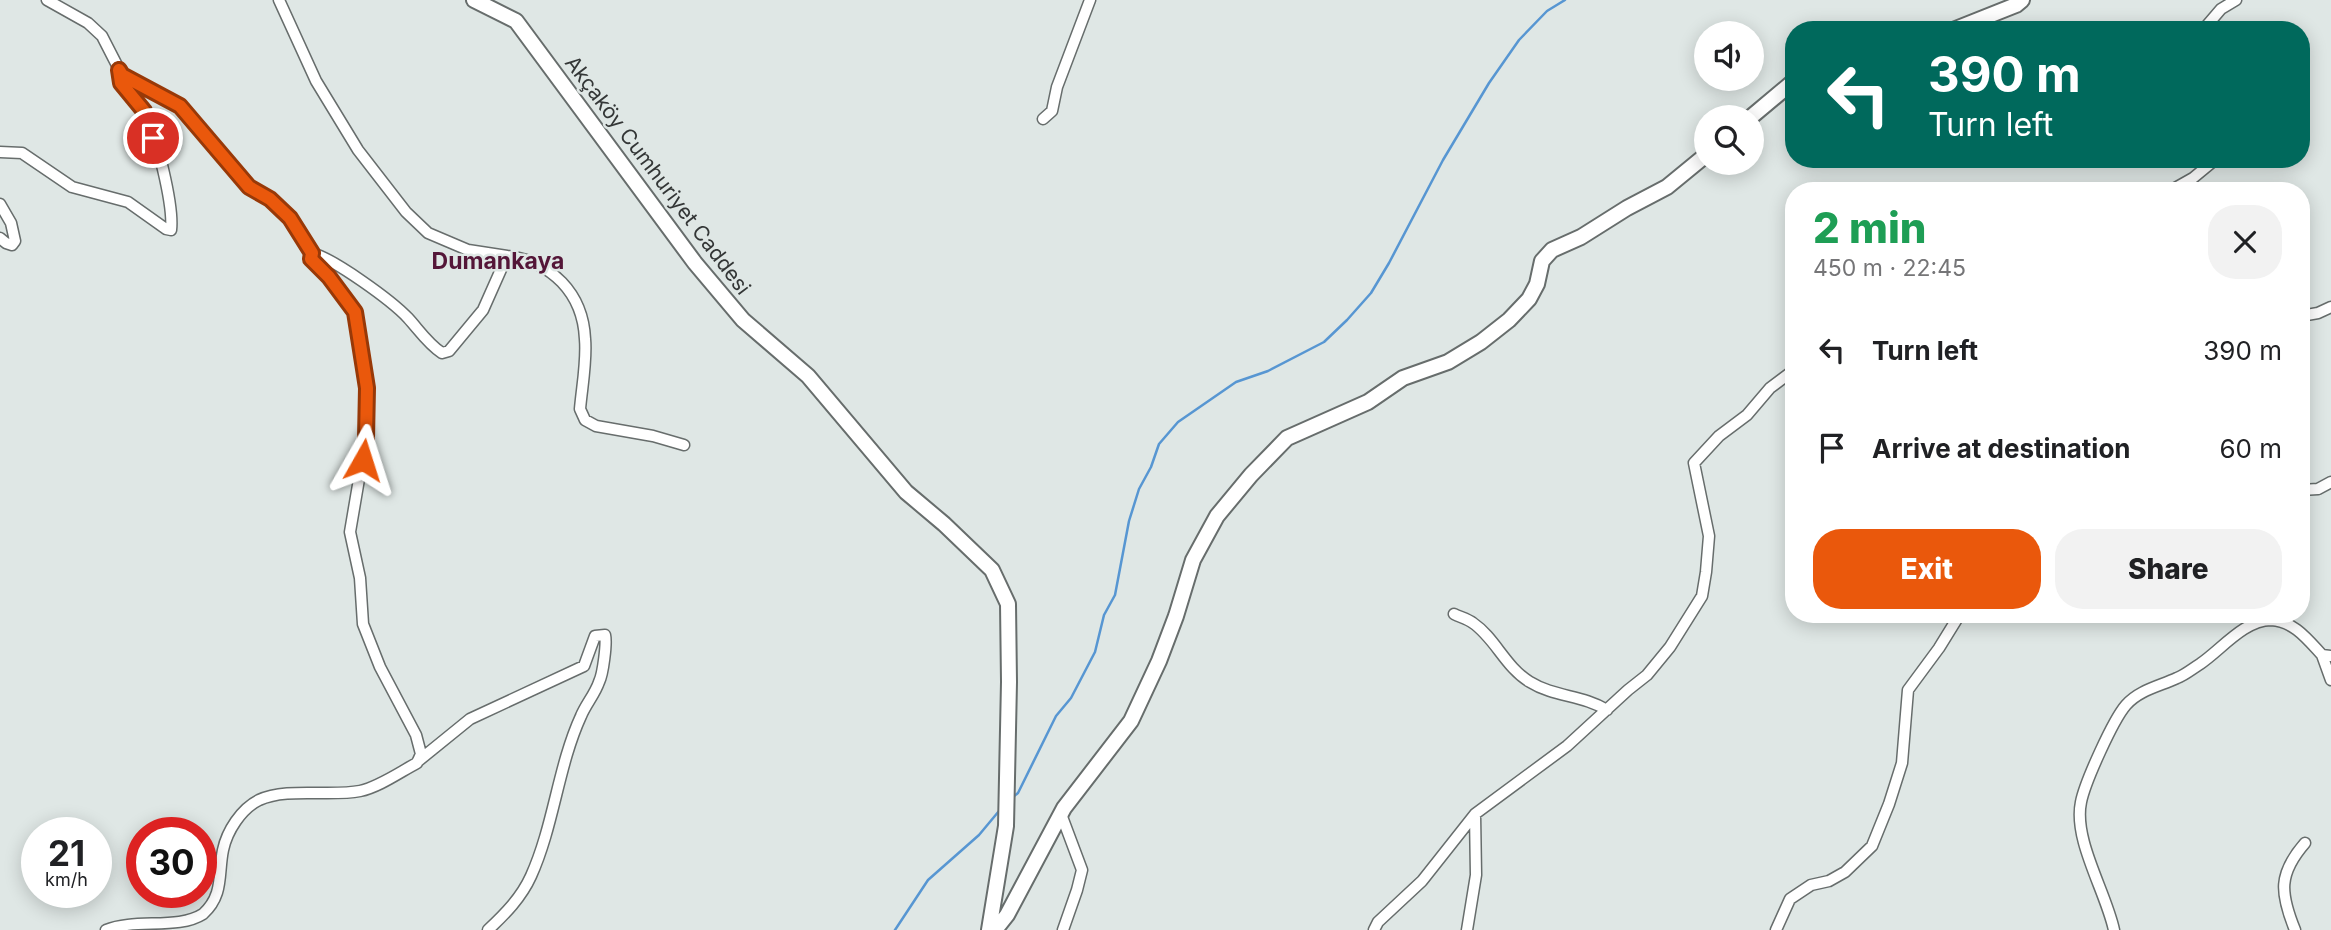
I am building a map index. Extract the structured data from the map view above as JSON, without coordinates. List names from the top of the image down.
{
  "streets": {
    "street": ["Akçaköy Cumhuriyet Caddesi"]
  },
  "districts": ["Dumankaya"],
  "page": {
    "turn": ["390 m", "Turn left"],
    "heading": ["2 min", "450 m · 22:45"],
    "list": [
      {
        "name": "Turn left",
        "value": "390 m"
      },
      {
        "name": "Arrive at destination",
        "value": "60 m"
      }
    ],
    "buttons": ["Exit", "Share"],
    "speed": "21 km/h",
    "limit": "30"
  }
}
